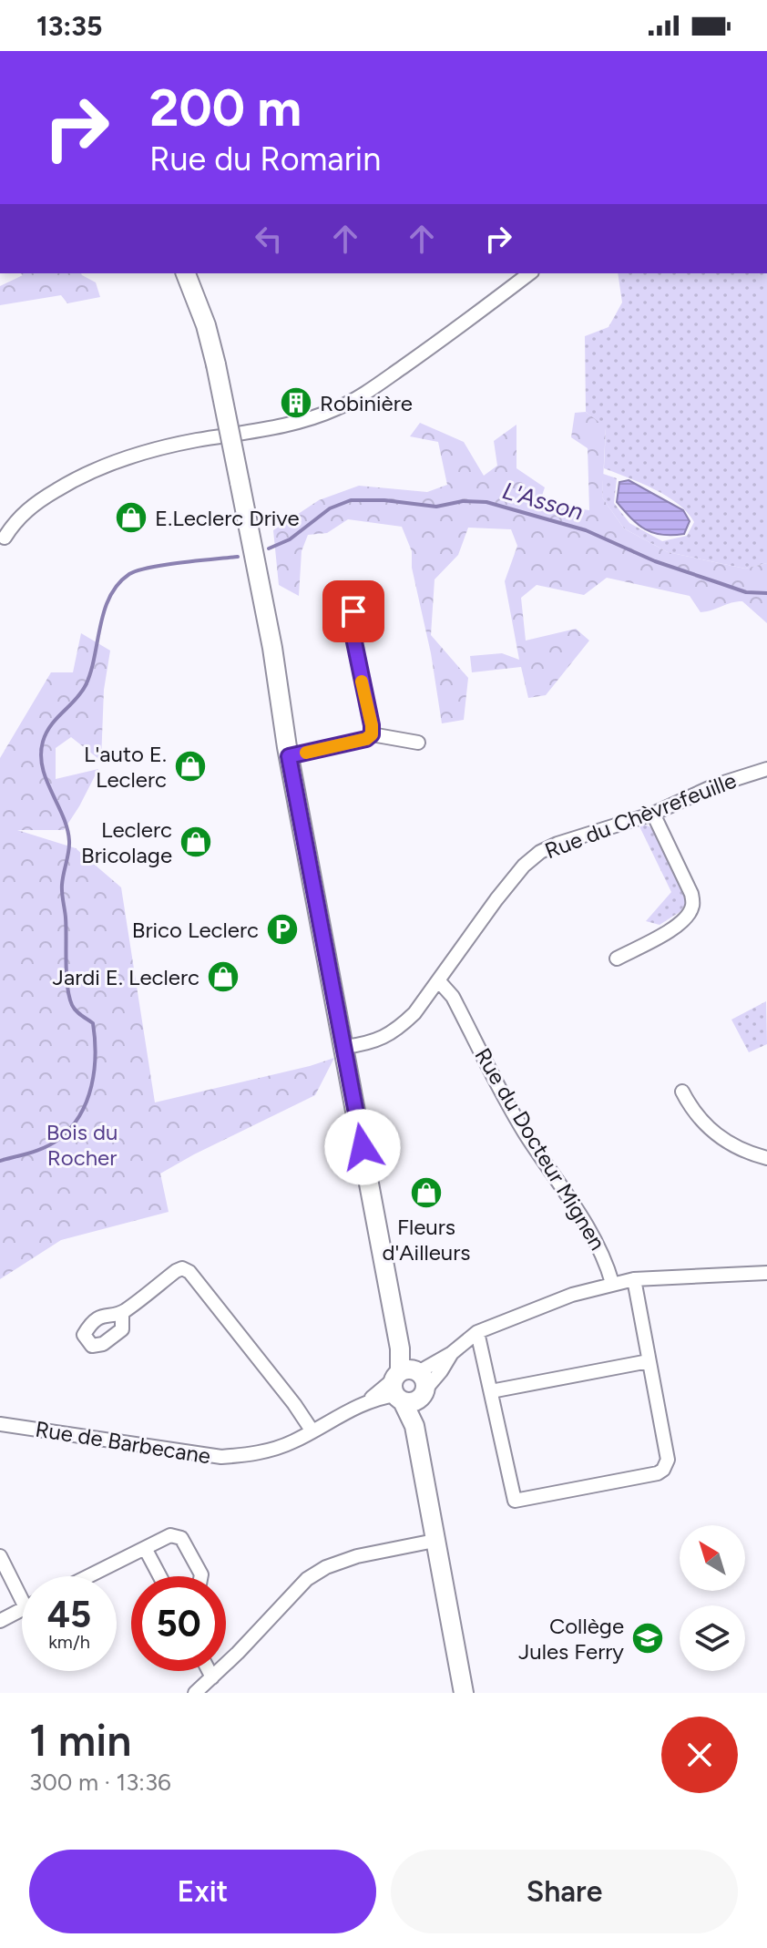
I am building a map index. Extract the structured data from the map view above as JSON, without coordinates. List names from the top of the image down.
{
  "streets": {
    "street": ["Rue du Chèvrefeuille", "Rue du Docteur Mignen", "Rue de Barbecane"]
  },
  "crossings": [
    ["Rue du Chèvrefeuille", "Rue du Docteur Mignen"],
    ["Rue du Docteur Mignen", "Rue de Barbecane"]
  ],
  "water": ["L'Asson"],
  "parks": ["Bois du Rocher"],
  "places": {
    "building": ["Robinière"],
    "shop": [
      "E.Leclerc Drive",
      "L'auto E. Leclerc",
      "Leclerc Bricolage",
      "Jardi E. Leclerc",
      "Fleurs d'Ailleurs"
    ],
    "parking": ["Brico Leclerc"],
    "school or university": ["Collège Jules Ferry"]
  },
  "north": "top left",
  "page": {
    "status": "13:35",
    "turn": ["200 m", "Rue du Romarin"],
    "speed": "45 km/h",
    "limit": "50",
    "heading": ["1 min", "300 m · 13:36"],
    "buttons": ["Exit", "Share"]
  }
}
